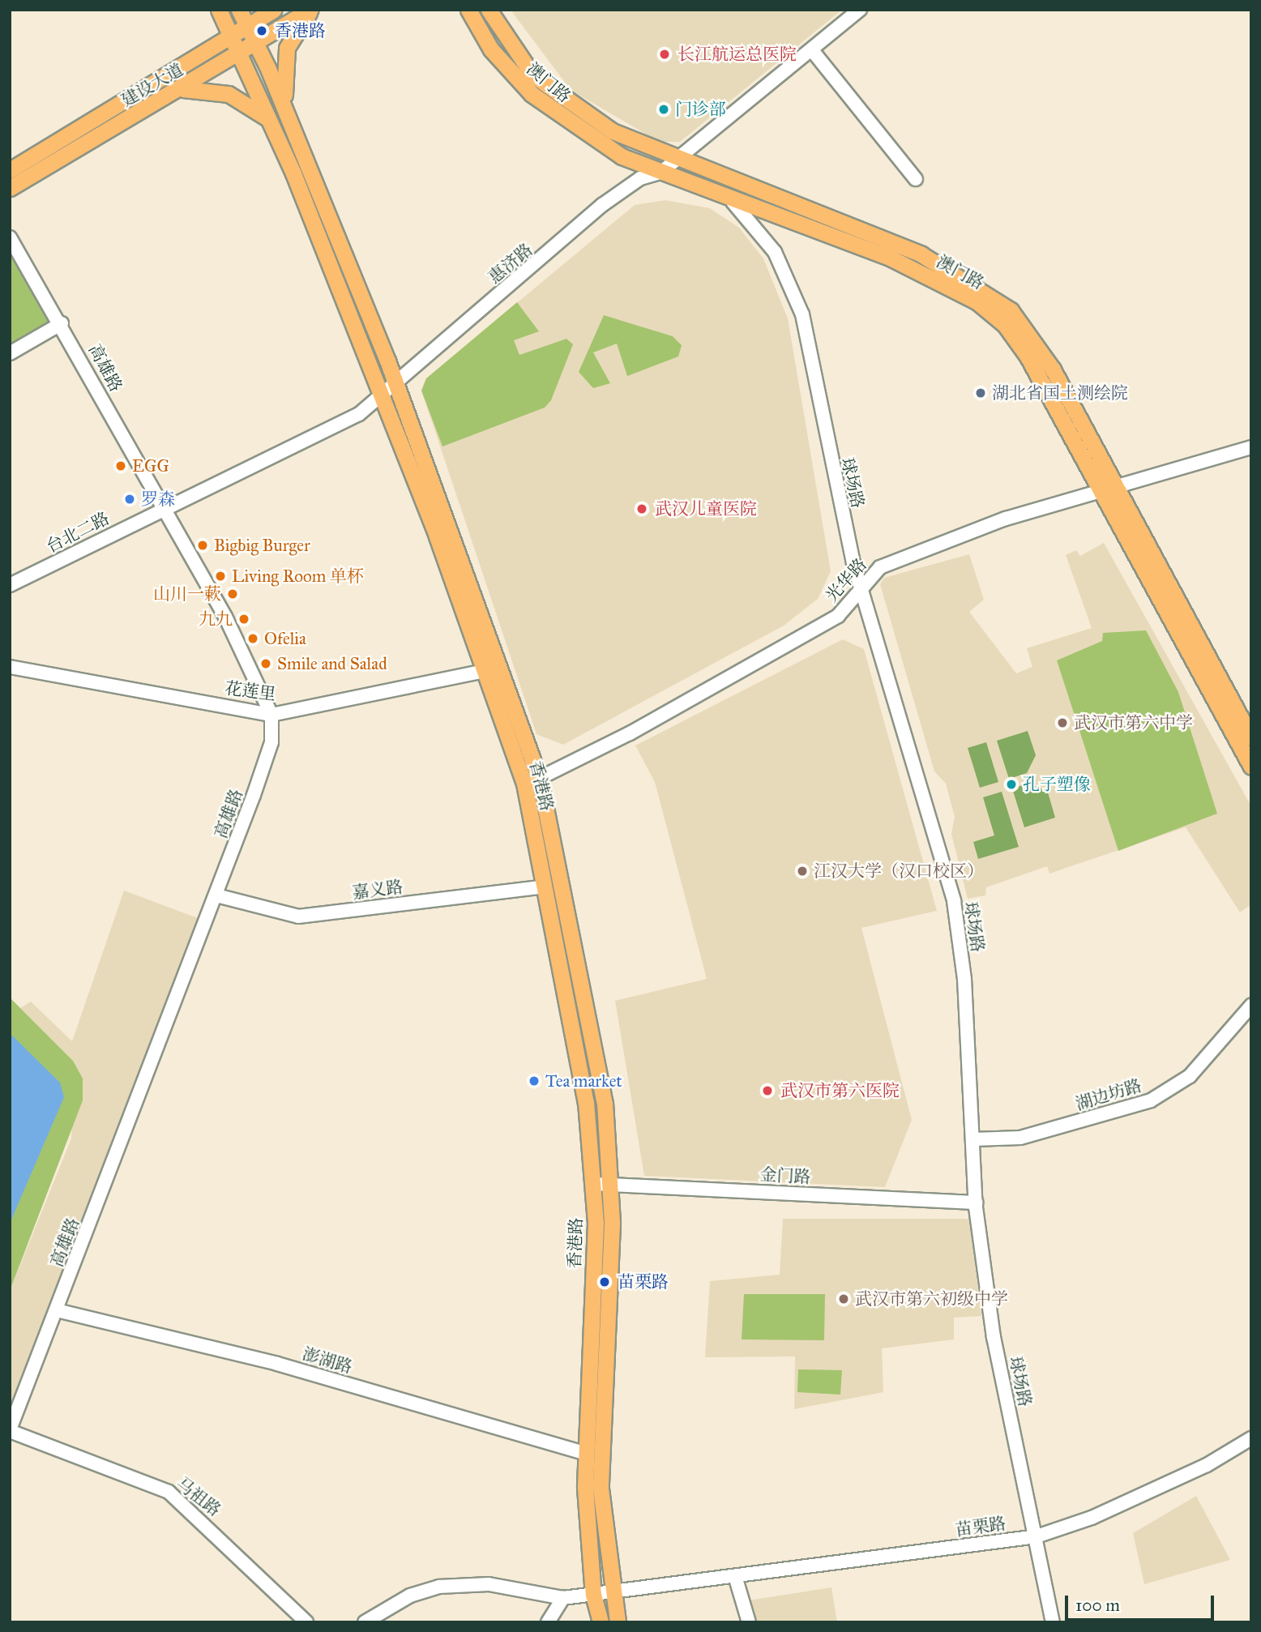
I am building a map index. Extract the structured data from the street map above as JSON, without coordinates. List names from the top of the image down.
{
  "streets": {
    "main road": ["澳门路", "建设大道", "香港路"],
    "street": [
      "惠济路",
      "高雄路",
      "球场路",
      "台北二路",
      "光华路",
      "花莲里",
      "嘉义路",
      "湖边坊路",
      "金门路",
      "澎湖路",
      "马祖路",
      "苗栗路"
    ]
  },
  "crossings": [
    ["澳门路", "惠济路"],
    ["澳门路", "球场路"],
    ["澳门路", "光华路"],
    ["建设大道", "香港路"],
    ["惠济路", "高雄路"],
    ["惠济路", "台北二路"],
    ["惠济路", "香港路"],
    ["高雄路", "台北二路"],
    ["高雄路", "花莲里"],
    ["高雄路", "嘉义路"],
    ["高雄路", "澎湖路"],
    ["高雄路", "马祖路"],
    ["球场路", "光华路"],
    ["球场路", "湖边坊路"],
    ["球场路", "金门路"],
    ["球场路", "苗栗路"],
    ["光华路", "香港路"],
    ["花莲里", "香港路"],
    ["香港路", "嘉义路"],
    ["香港路", "金门路"],
    ["香港路", "澎湖路"],
    ["香港路", "苗栗路"]
  ],
  "places": [
    "香港路",
    "长江航运总医院",
    "门诊部",
    "湖北省国土测绘院",
    "EGG",
    "罗森",
    "武汉儿童医院",
    "Bigbig Burger",
    "Living Room 单杯",
    "山川一蔌",
    "九九",
    "Ofelia",
    "Smile and Salad",
    "武汉市第六中学",
    "孔子塑像",
    "江汉大学（汉口校区）",
    "Tea market",
    "武汉市第六医院",
    "苗栗路",
    "武汉市第六初级中学"
  ],
  "scale_bar": "100 m"
}
